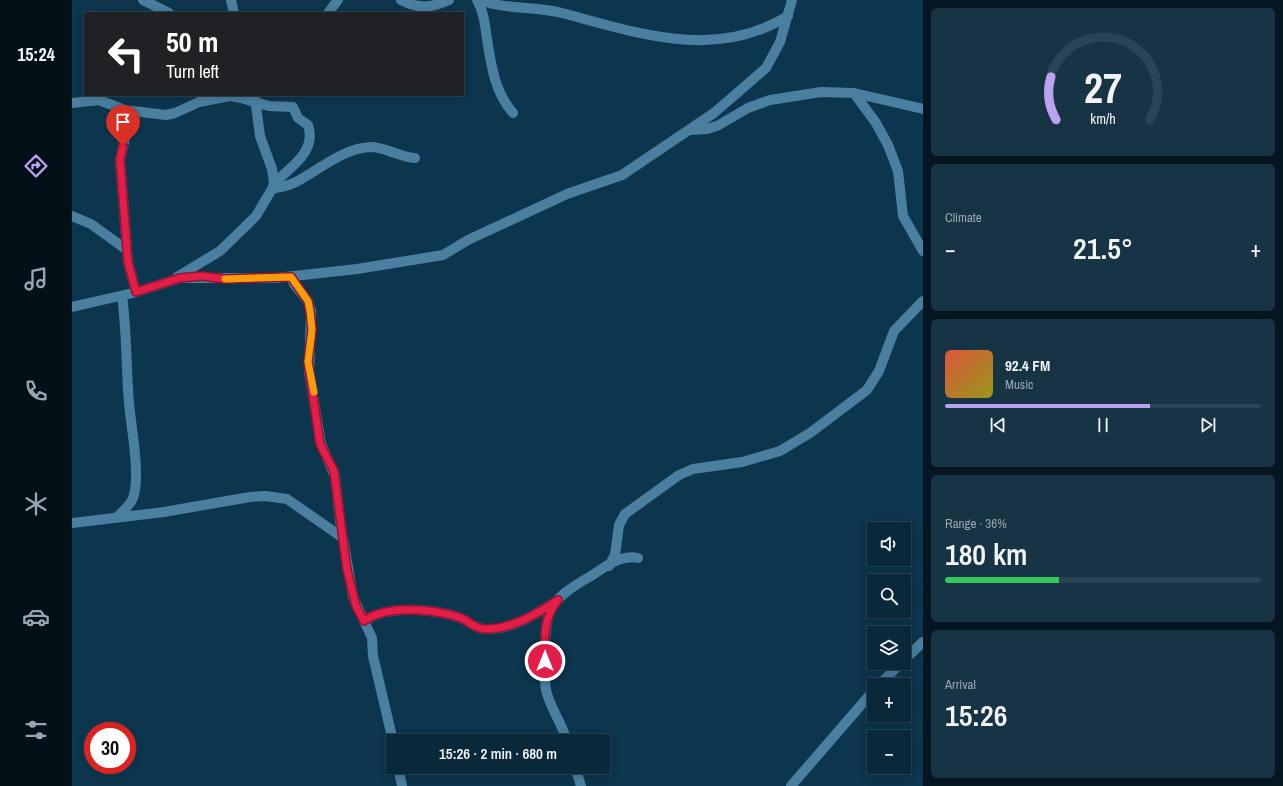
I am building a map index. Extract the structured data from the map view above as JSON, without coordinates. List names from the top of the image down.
{
  "page": {
    "tabs": "15:24",
    "turn": ["50 m", "Turn left"],
    "tile": [
      "Climate",
      ["Range · 36%", "180 km"],
      ["Arrival", "15:26"]
    ],
    "heat": ["−", "21.5°", "+"],
    "song": ["92.4 FM", "Music"],
    "map_buttons": ["+", "−"],
    "limit": "30",
    "trip": "15:26 · 2 min · 680 m",
    "gauge": ["27", "km/h"]
  }
}
